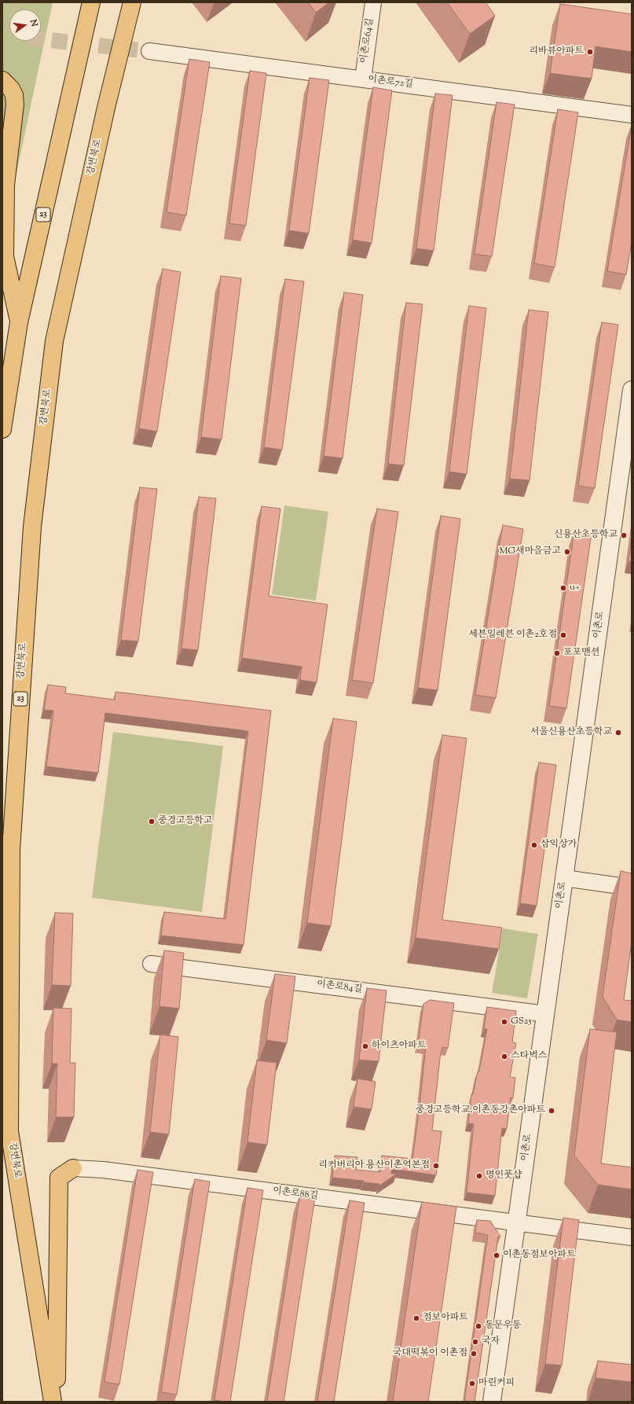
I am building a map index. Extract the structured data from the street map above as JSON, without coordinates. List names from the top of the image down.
{
  "streets": {
    "highway": ["강변북로", "23"],
    "street": [
      "이촌로64길",
      "이촌로72길",
      "이촌로",
      "이촌로84길",
      "이촌로88길"
    ]
  },
  "crossings": [
    ["이촌로64길", "이촌로72길"],
    ["이촌로", "이촌로84길"],
    ["이촌로", "이촌로88길"]
  ],
  "places": [
    "리바뷰아파트",
    "신용산초등학교",
    "MG새마을금고",
    "u+",
    "세븐일레븐 이촌2호점",
    "포포맨션",
    "서울신용산초등학교",
    "중경고등학고",
    "삼익상가",
    "GS25",
    "하이츠아파트",
    "스타벅스",
    "중경고등학교.이촌동강촌아파트",
    "리커버리아 용산이촌역본점",
    "명인풋샵",
    "이촌동점보아파트",
    "점보아파트",
    "동문우동",
    "국자",
    "국대떡볶이 이촌점",
    "마린커피"
  ],
  "north": "right"
}
